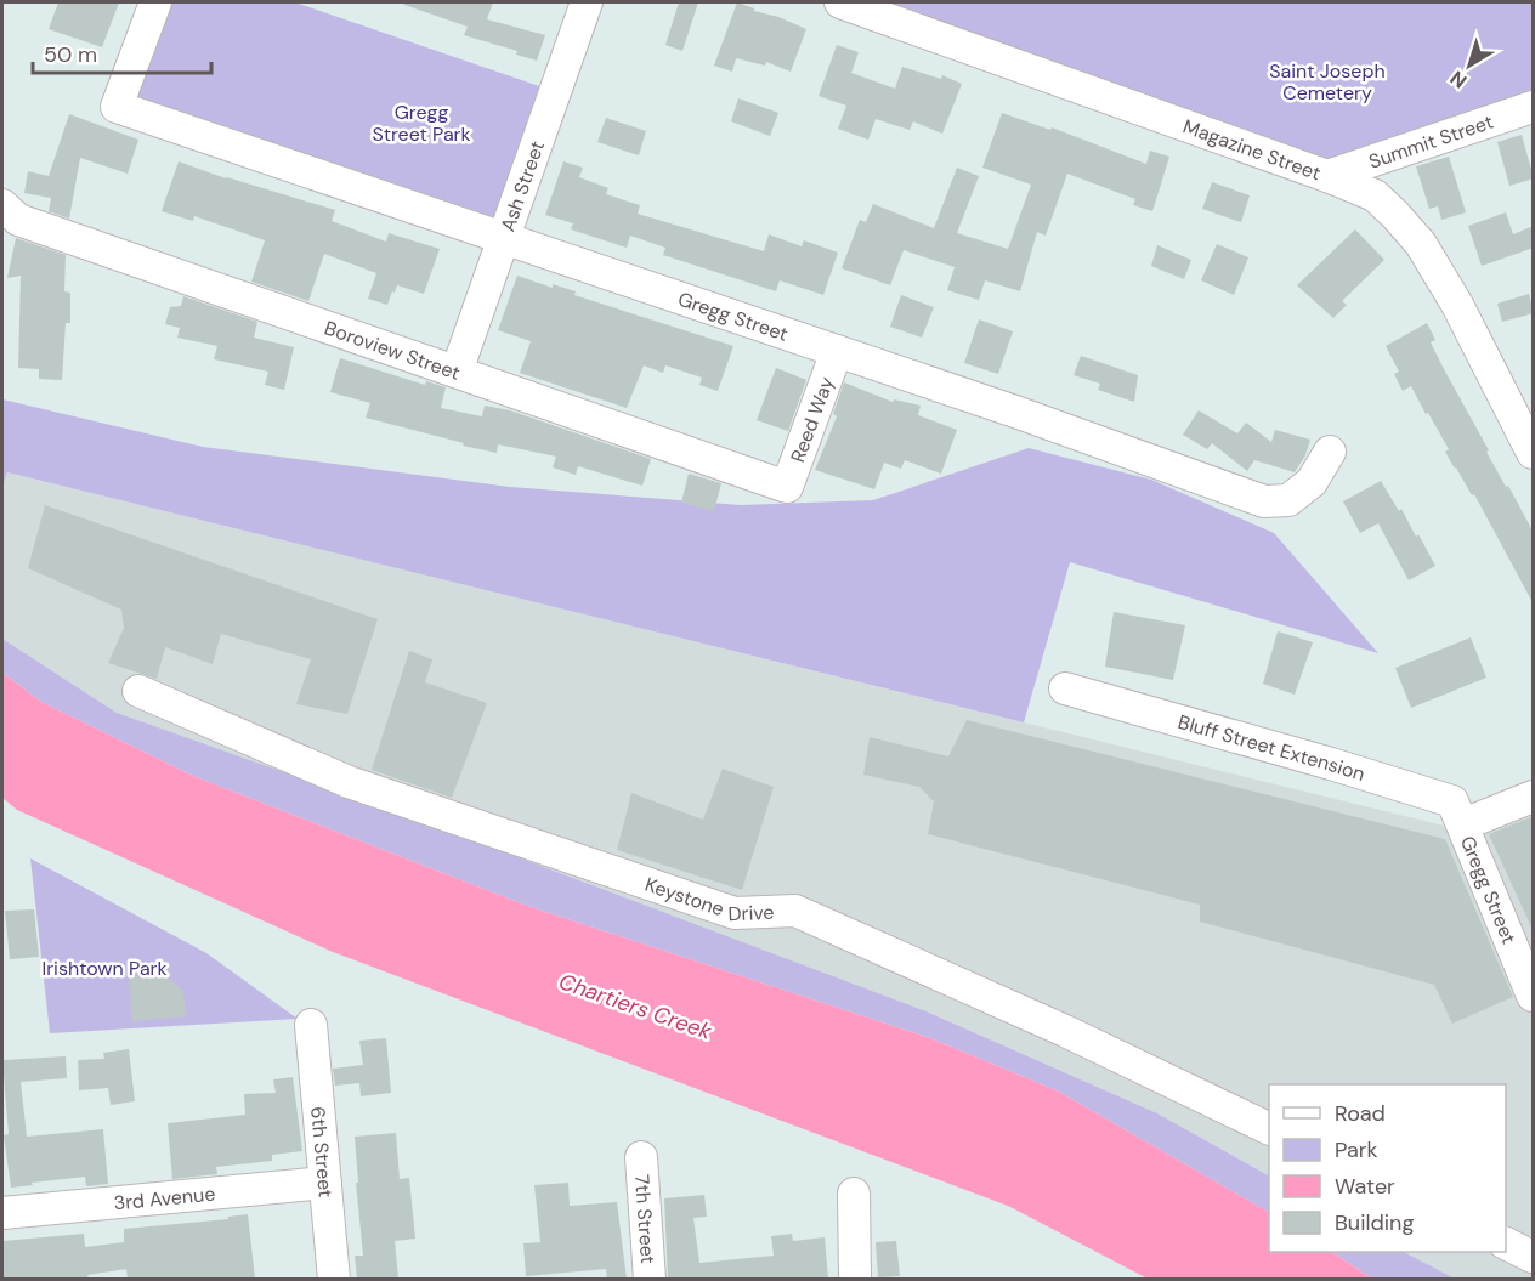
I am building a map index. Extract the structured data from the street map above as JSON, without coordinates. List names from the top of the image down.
{
  "streets": {
    "street": [
      "Summit Street",
      "Magazine Street",
      "Ash Street",
      "Gregg Street",
      "Boroview Street",
      "Reed Way",
      "Bluff Street Extension",
      "Keystone Drive",
      "6th Street",
      "3rd Avenue",
      "7th Street"
    ]
  },
  "crossings": [
    ["Summit Street", "Magazine Street"],
    ["Ash Street", "Gregg Street"],
    ["Ash Street", "Boroview Street"],
    ["Gregg Street", "Reed Way"],
    ["Gregg Street", "Bluff Street Extension"],
    ["Boroview Street", "Reed Way"],
    ["6th Street", "3rd Avenue"]
  ],
  "water": ["Chartiers Creek"],
  "parks": ["Saint Joseph Cemetery", "Gregg Street Park", "Irishtown Park"],
  "legend": [
    "Road",
    "Park",
    "Water",
    "Building"
  ],
  "scale_bar": "50 m",
  "north": "bottom left"
}
